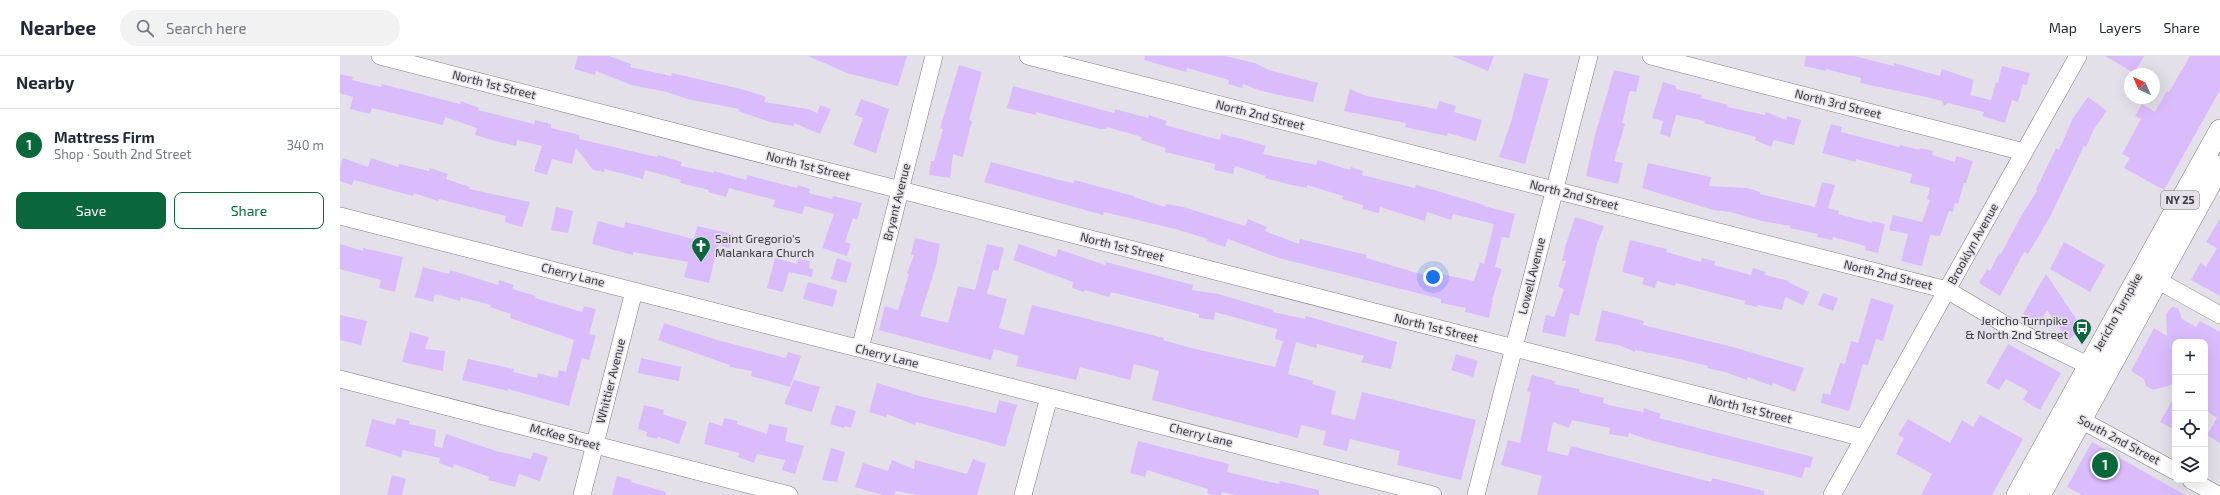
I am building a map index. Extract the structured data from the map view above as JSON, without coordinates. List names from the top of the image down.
{
  "streets": {
    "main road": ["NY 25", "Jericho Turnpike"],
    "street": [
      "North 1st Street",
      "North 3rd Street",
      "North 2nd Street",
      "Bryant Avenue",
      "Brooklyn Avenue",
      "Cherry Lane",
      "Lowell Avenue",
      "Whittier Avenue",
      "McKee Street",
      "South 2nd Street"
    ]
  },
  "crossings": [
    ["North 1st Street", "Bryant Avenue"],
    ["North 1st Street", "Brooklyn Avenue"],
    ["North 1st Street", "Lowell Avenue"],
    ["North 3rd Street", "Brooklyn Avenue"],
    ["North 2nd Street", "Brooklyn Avenue"],
    ["North 2nd Street", "Lowell Avenue"],
    ["North 2nd Street", "Jericho Turnpike"],
    ["Bryant Avenue", "Cherry Lane"],
    ["Cherry Lane", "Whittier Avenue"],
    ["Jericho Turnpike", "South 2nd Street"],
    ["Whittier Avenue", "McKee Street"]
  ],
  "places": {
    "church": ["Saint Gregorio's Malankara Church"],
    "bus stop": ["Jericho Turnpike & North 2nd Street"]
  },
  "north": "top left",
  "page": {
    "header": "Nearbee",
    "search": "Search here",
    "nav": ["Map", "Layers", "Share"],
    "heading": "Nearby",
    "list": [
      {
        "mark": "1",
        "name": "Mattress Firm",
        "note": "Shop · South 2nd Street",
        "value": "340 m"
      }
    ],
    "buttons": ["Save", "Share"],
    "map_buttons": ["+", "−"],
    "pins": "1"
  }
}
